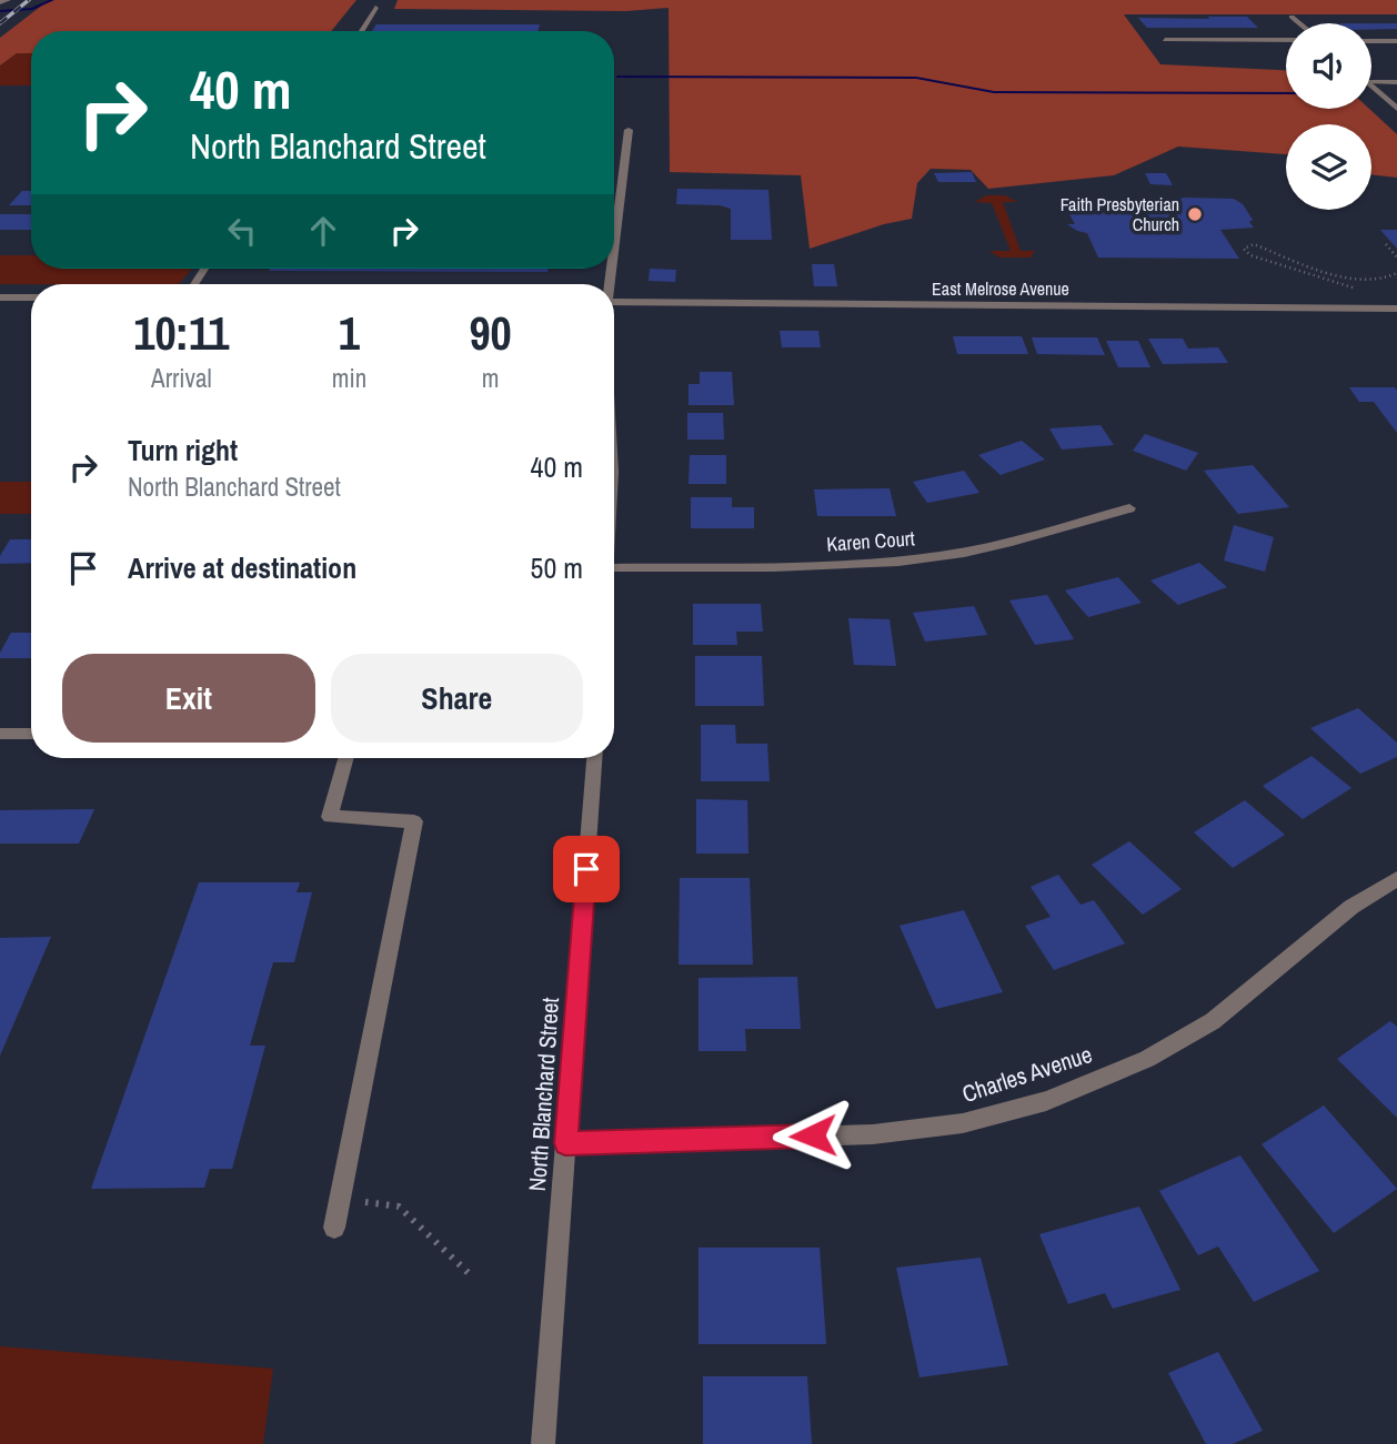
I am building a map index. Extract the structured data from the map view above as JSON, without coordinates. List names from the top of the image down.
{
  "streets": {
    "street": [
      "East Melrose Avenue",
      "Karen Court",
      "Charles Avenue",
      "North Blanchard Street"
    ]
  },
  "crossings": [
    ["Charles Avenue", "North Blanchard Street"]
  ],
  "places": ["Faith Presbyterian Church"],
  "page": {
    "turn": ["40 m", "North Blanchard Street"],
    "eta": [
      "10:11",
      "Arrival",
      "1",
      "min",
      "90",
      "m"
    ],
    "list": [
      {
        "name": "Turn right",
        "note": "North Blanchard Street",
        "value": "40 m"
      },
      {
        "name": "Arrive at destination",
        "value": "50 m"
      }
    ],
    "buttons": ["Exit", "Share"]
  }
}
